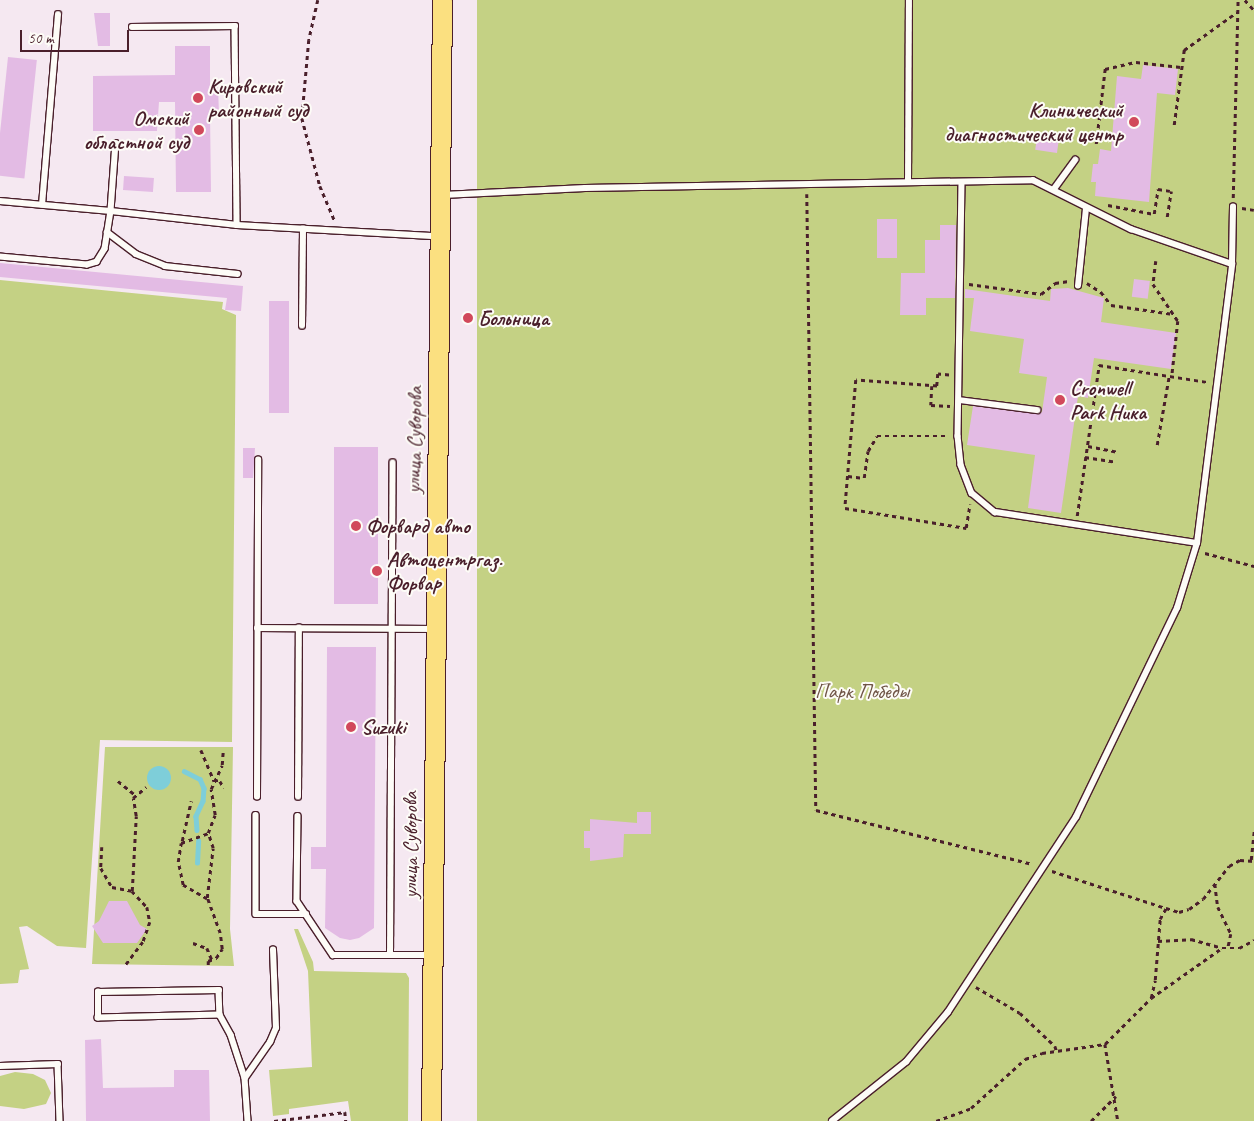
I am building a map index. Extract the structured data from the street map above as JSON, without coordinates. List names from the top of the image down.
{
  "streets": {
    "main road": ["улица Суворова"]
  },
  "parks": ["Парк Победы"],
  "places": [
    "Кировский районный суд",
    "Клинический диагностический центр",
    "Омский областной суд",
    "Больница",
    "Cronwell Park Ника",
    "Форвард авто",
    "Автоцентргаз. Форвар",
    "Suzuki"
  ],
  "scale_bar": "50 m"
}
